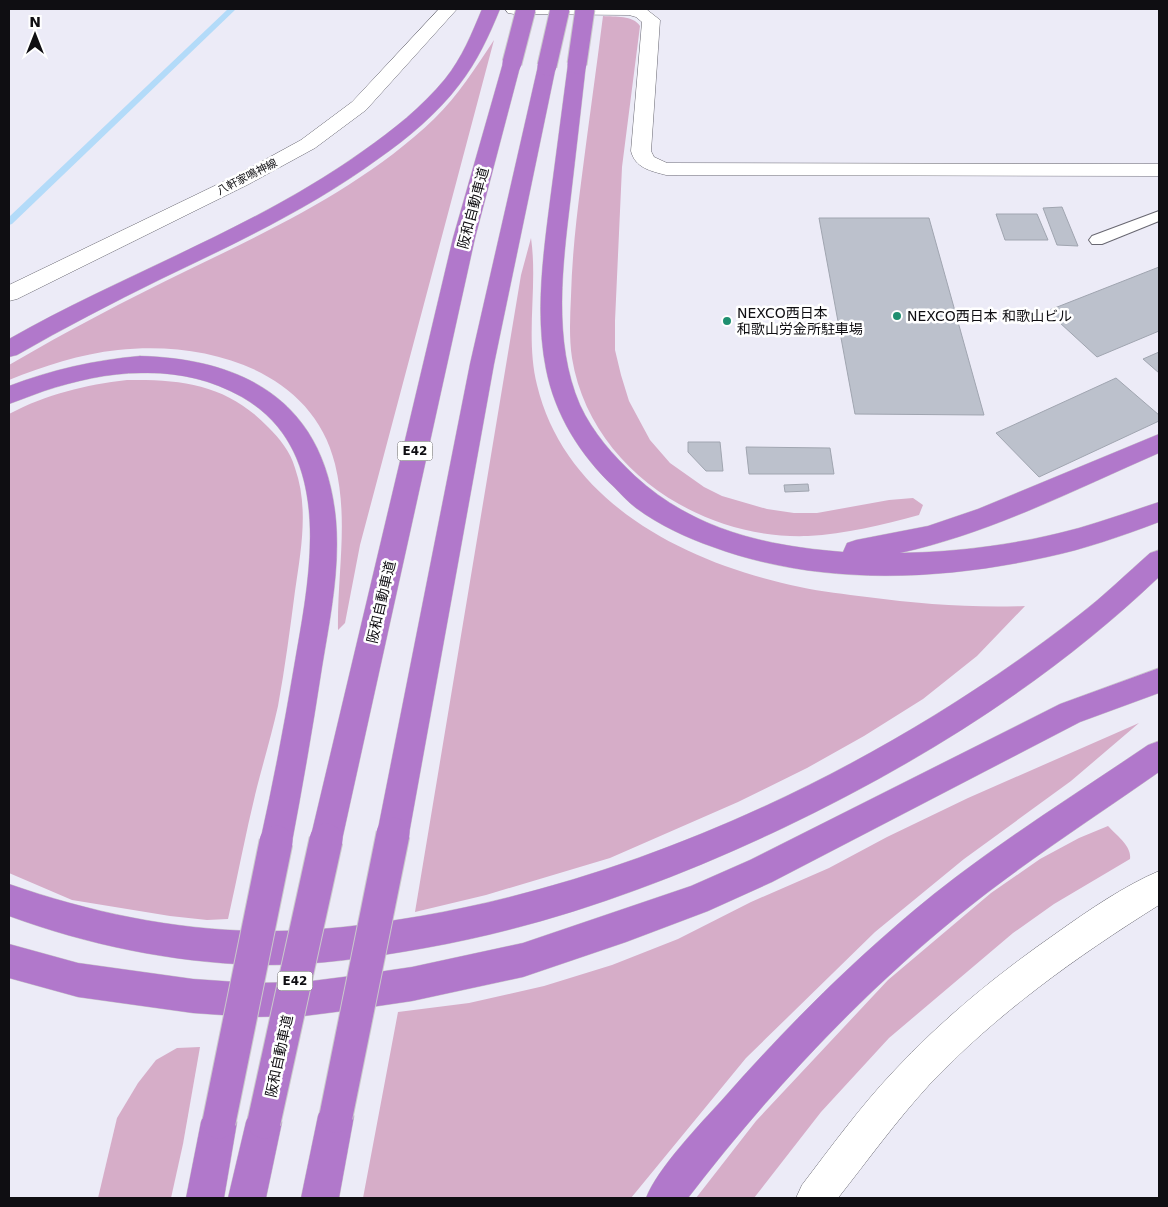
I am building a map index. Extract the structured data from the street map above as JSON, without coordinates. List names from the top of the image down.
{
  "streets": {
    "highway": ["阪和自動車道", "E42"],
    "street": ["八軒家鳴神線"]
  },
  "places": ["NEXCO西日本 和歌山ビル", "NEXCO西日本 和歌山労金所駐車場"],
  "north": "top"
}
